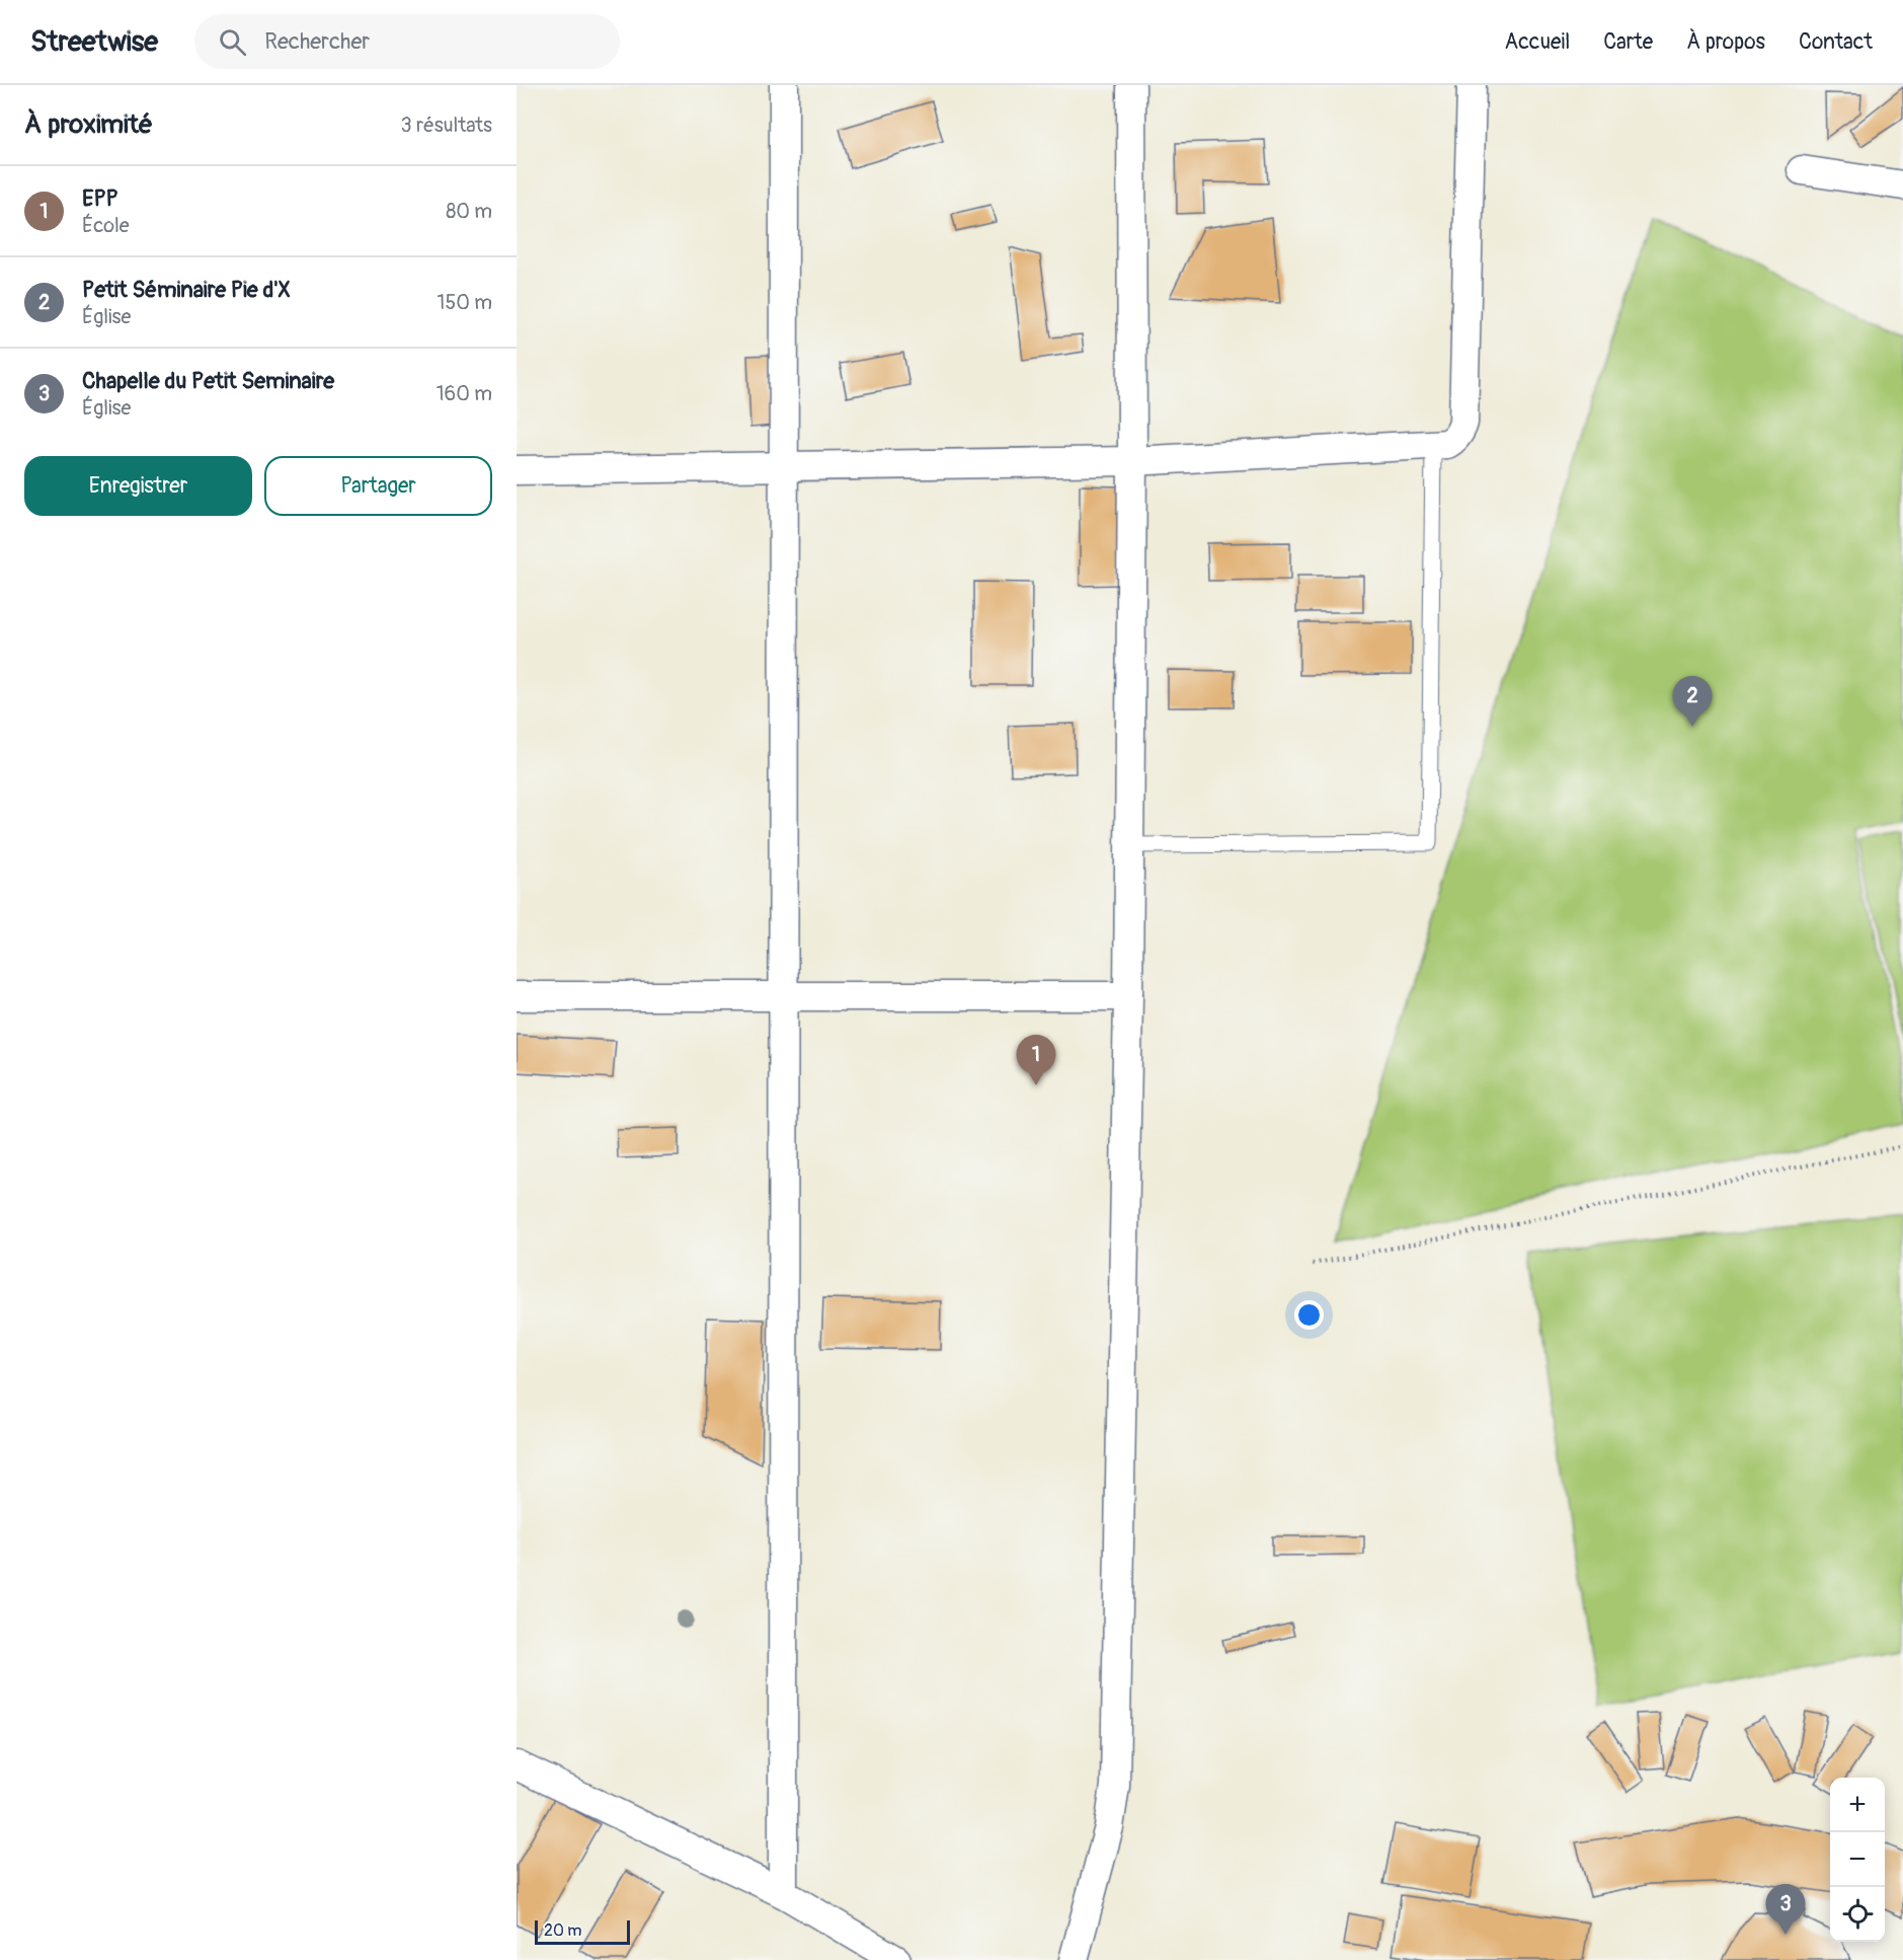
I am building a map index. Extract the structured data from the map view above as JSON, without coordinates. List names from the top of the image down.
{
  "scale_bar": "20 m",
  "page": {
    "header": "Streetwise",
    "search": "Rechercher",
    "nav": [
      "Accueil",
      "Carte",
      "À propos",
      "Contact"
    ],
    "heading": ["À proximité", "3 résultats"],
    "list": [
      {
        "mark": "1",
        "name": "EPP",
        "note": "École",
        "value": "80 m"
      },
      {
        "mark": "2",
        "name": "Petit Séminaire Pie d'X",
        "note": "Église",
        "value": "150 m"
      },
      {
        "mark": "3",
        "name": "Chapelle du Petit Seminaire",
        "note": "Église",
        "value": "160 m"
      }
    ],
    "buttons": ["Enregistrer", "Partager"],
    "pins": ["2", "1", "3"],
    "map_buttons": ["+", "−"],
    "scale": "20 m"
  }
}
